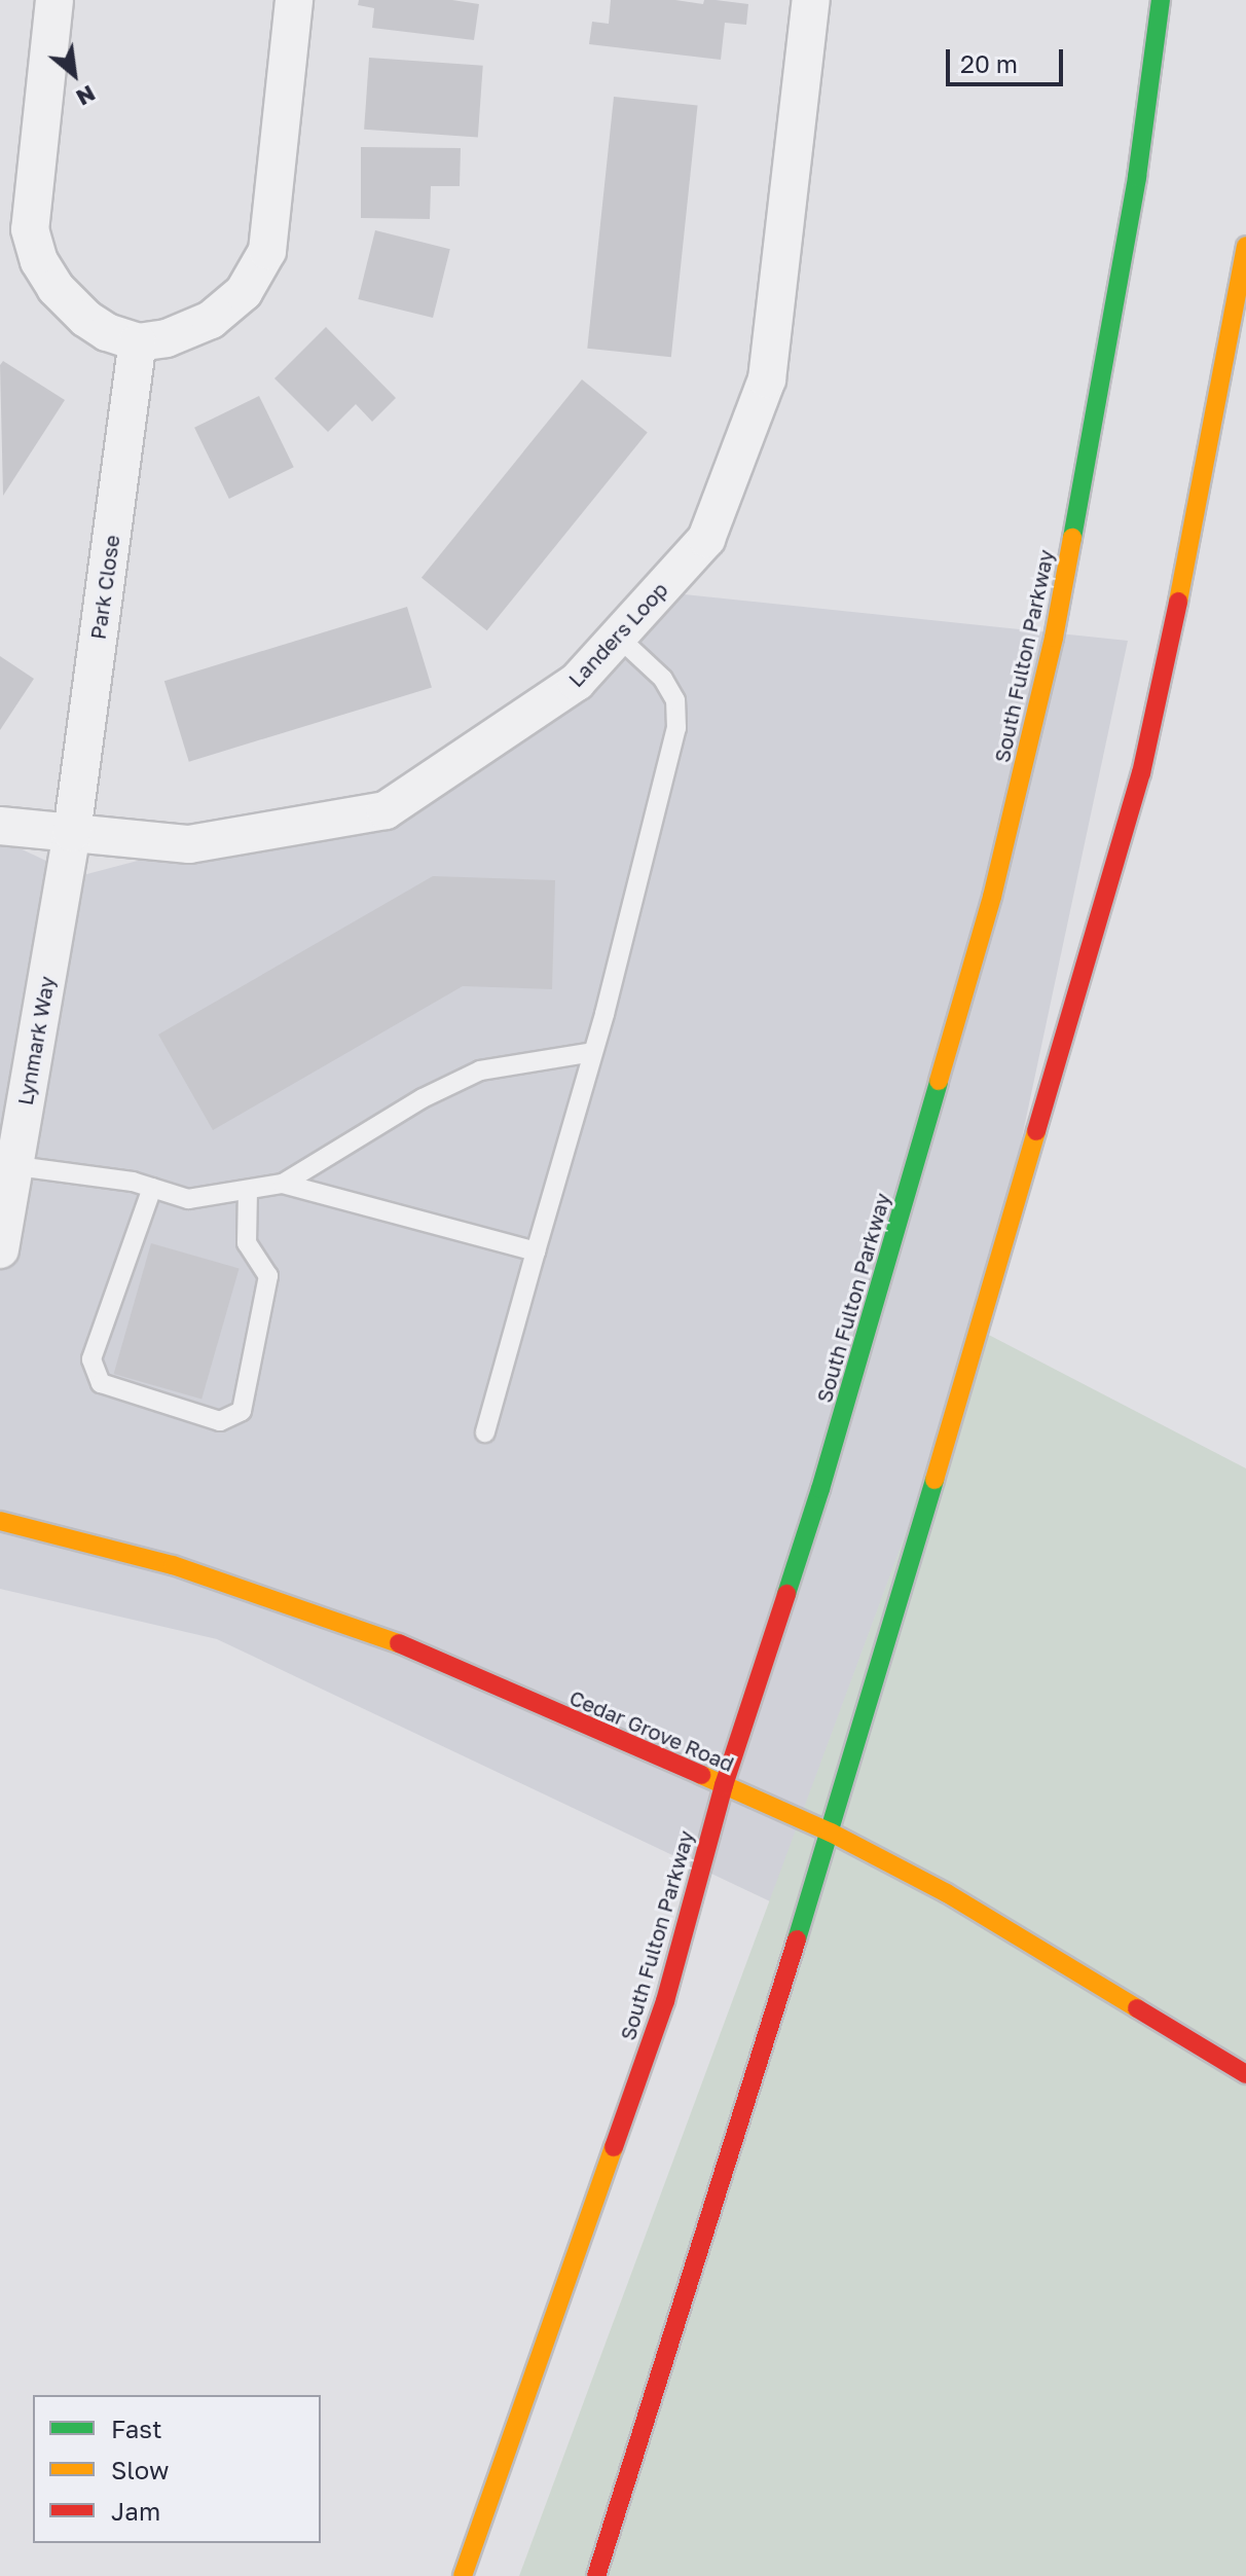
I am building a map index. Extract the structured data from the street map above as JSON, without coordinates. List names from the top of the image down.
{
  "streets": {
    "main road": ["South Fulton Parkway", "Cedar Grove Road"],
    "street": ["Park Close", "Landers Loop", "Lynmark Way"]
  },
  "crossings": [
    ["Park Close", "Landers Loop"],
    ["Park Close", "Lynmark Way"],
    ["Landers Loop", "Lynmark Way"],
    ["South Fulton Parkway", "Cedar Grove Road"]
  ],
  "legend": ["Fast", "Slow", "Jam"],
  "scale_bar": "20 m",
  "north": "bottom right"
}
